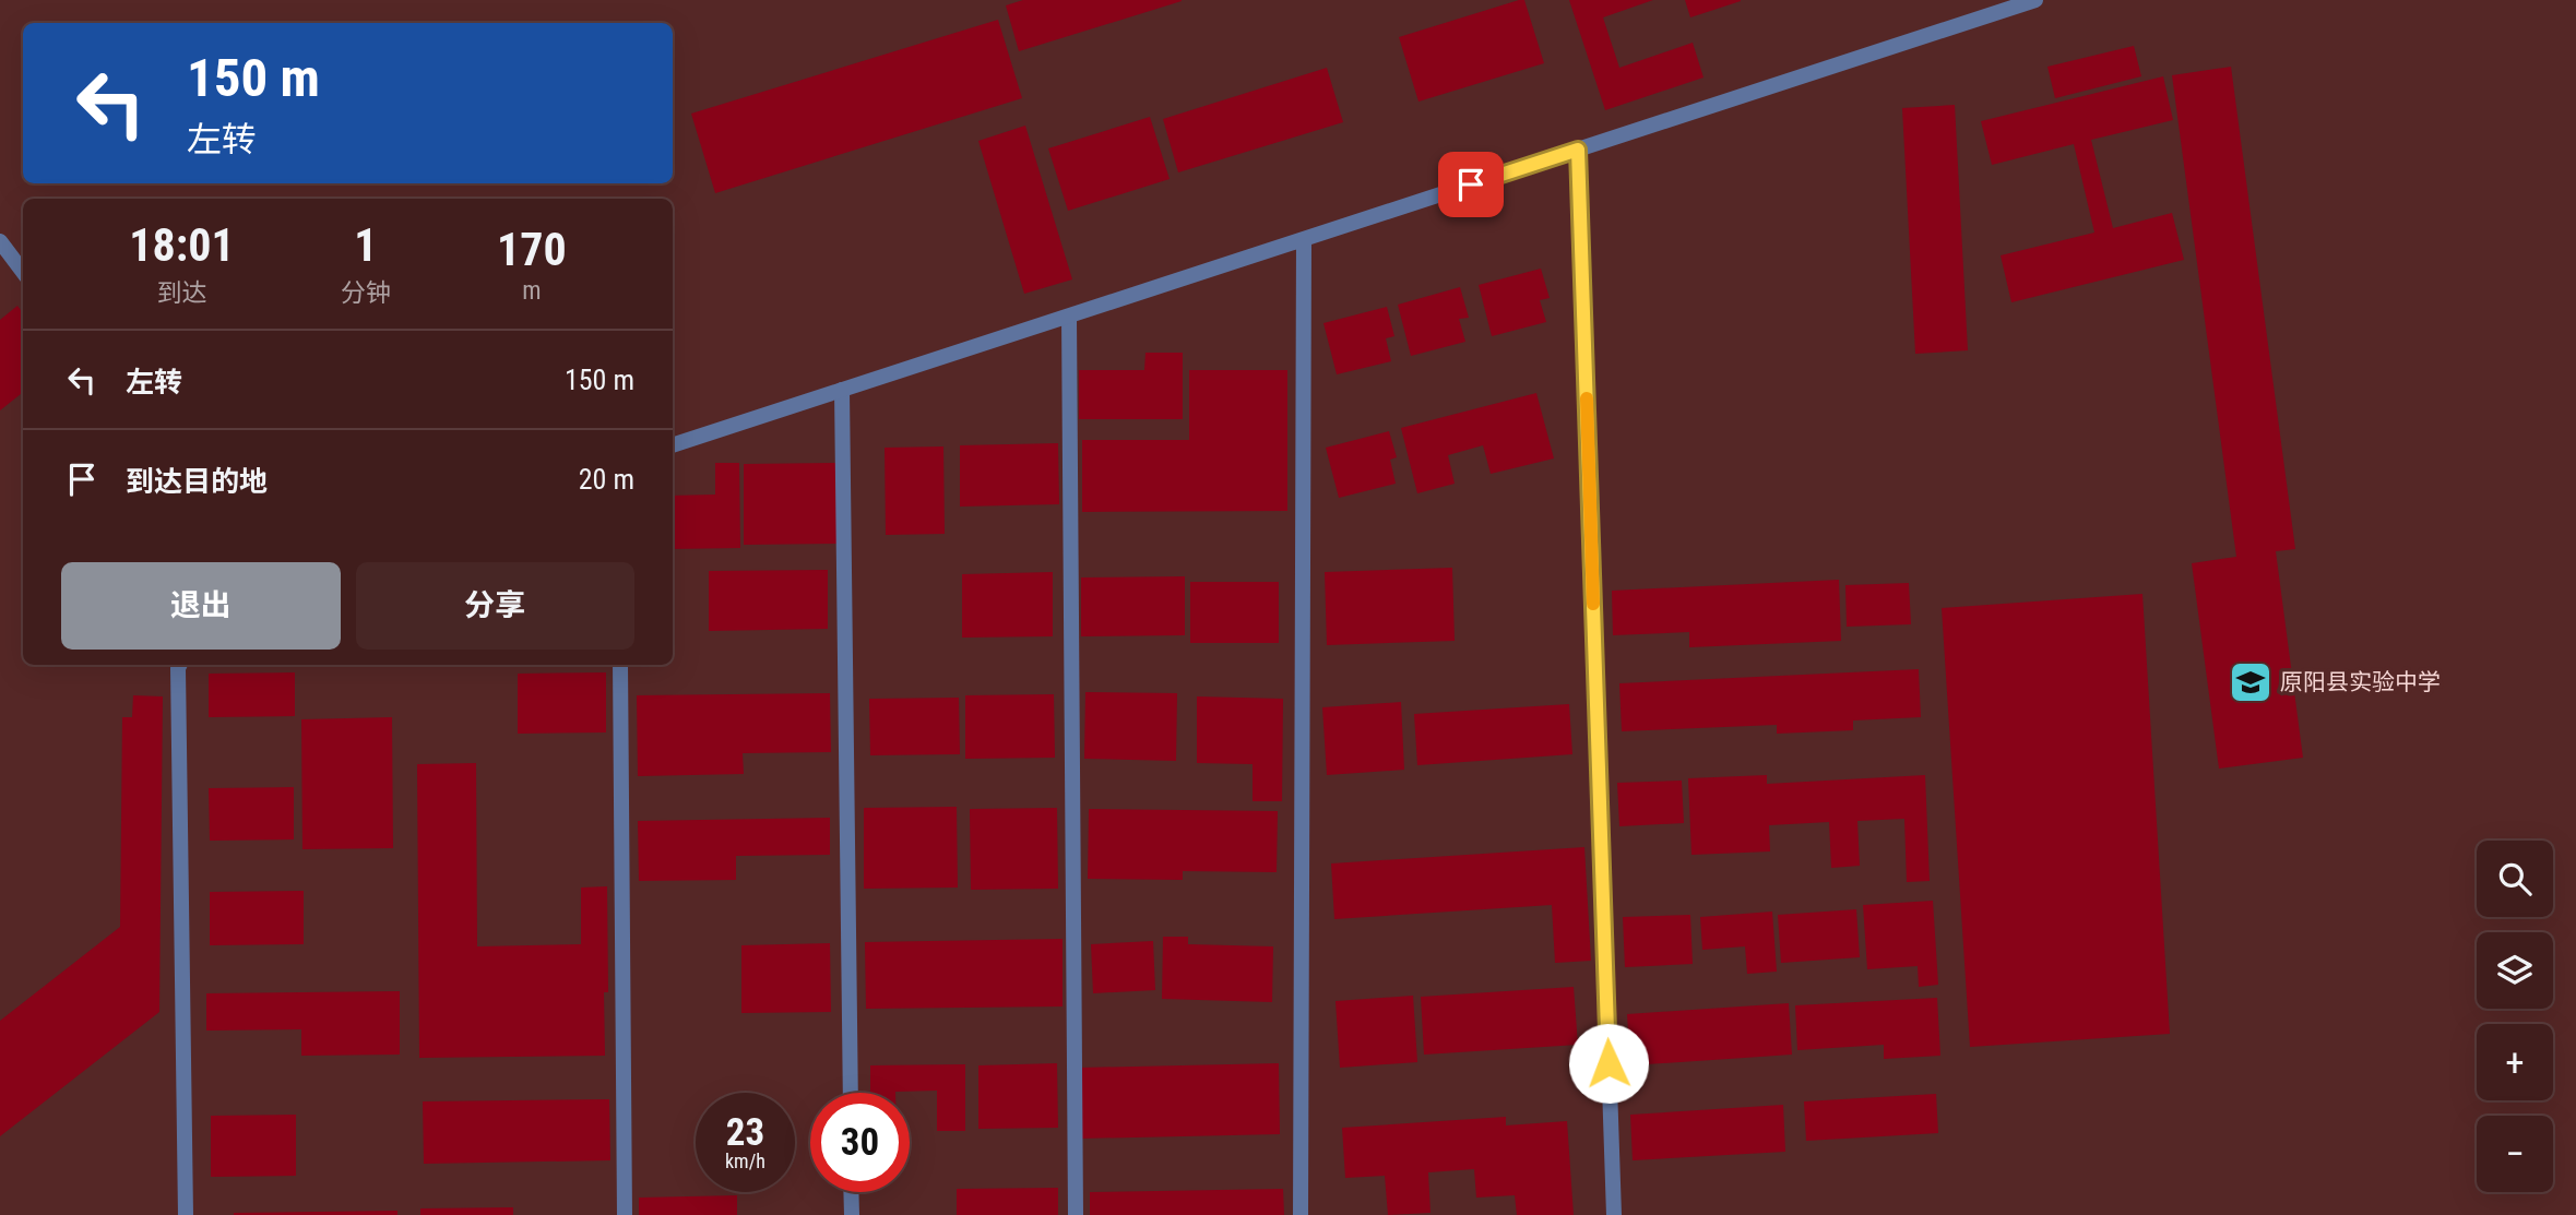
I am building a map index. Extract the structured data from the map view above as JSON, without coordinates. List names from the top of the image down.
{
  "places": {
    "school or university": ["原阳县实验中学"]
  },
  "page": {
    "turn": ["150 m", "左转"],
    "eta": [
      "18:01",
      "到达",
      "1",
      "分钟",
      "170",
      "m"
    ],
    "list": [
      {
        "name": "左转",
        "value": "150 m"
      },
      {
        "name": "到达目的地",
        "value": "20 m"
      }
    ],
    "buttons": ["退出", "分享"],
    "map_buttons": ["+", "−"],
    "speed": "23 km/h",
    "limit": "30"
  }
}
